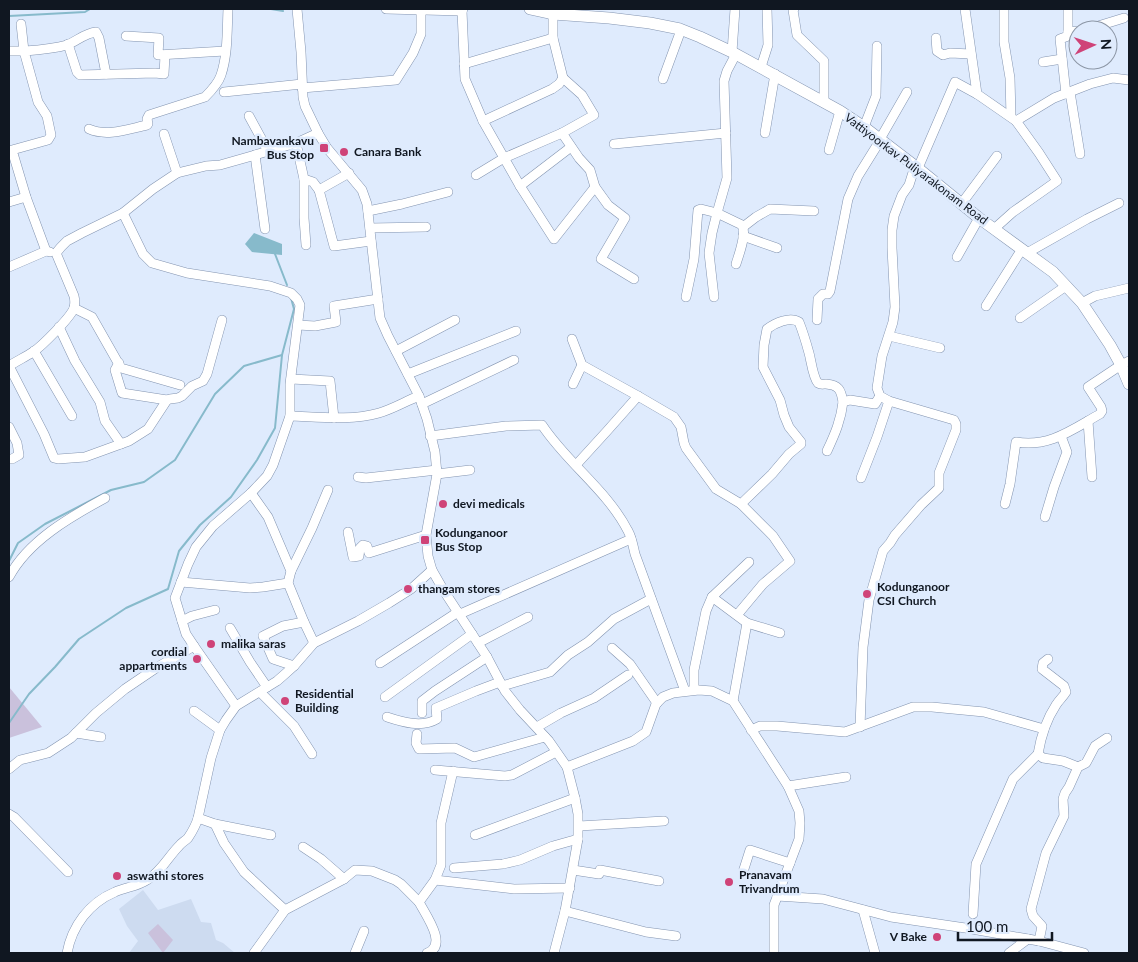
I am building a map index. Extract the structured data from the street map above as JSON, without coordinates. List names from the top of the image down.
{
  "streets": {
    "main road": ["Vattiyoorkav Puliyarakonam Road"]
  },
  "places": {
    "transit": ["Nambavankavu Bus Stop", "Kodunganoor Bus Stop"],
    "other": [
      "Canara Bank",
      "devi medicals",
      "thangam stores",
      "Kodunganoor CSI Church",
      "malika saras",
      "cordial appartments",
      "Residential Building",
      "aswathi stores",
      "Pranavam Trivandrum",
      "V Bake"
    ]
  },
  "scale_bar": "100 m",
  "north": "right"
}
